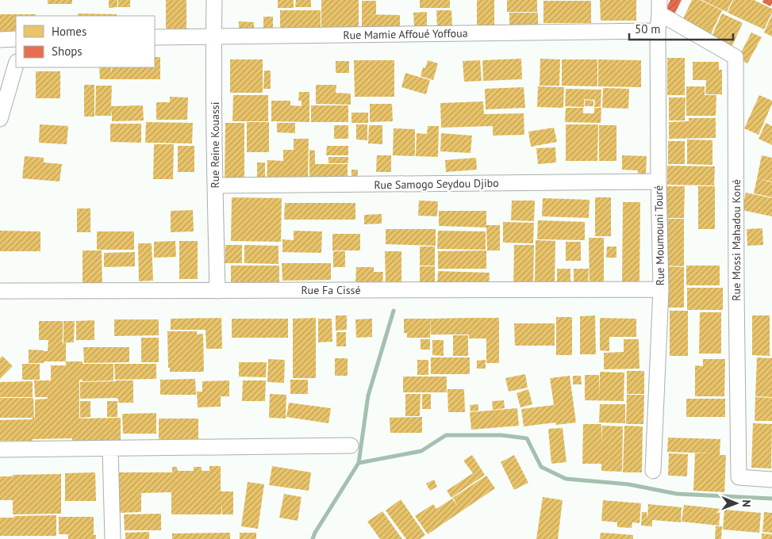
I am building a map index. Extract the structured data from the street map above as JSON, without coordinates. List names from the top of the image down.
{
  "streets": {
    "street": [
      "Rue Mamie Affoué Yoffoua",
      "Rue Reine Kouassi",
      "Rue Samogo Seydou Djibo",
      "Rue Moumouni Touré",
      "Rue Mossi Mahadou Koné",
      "Rue Fa Cissé"
    ]
  },
  "crossings": [
    ["Rue Mamie Affoué Yoffoua", "Rue Reine Kouassi"],
    ["Rue Mamie Affoué Yoffoua", "Rue Moumouni Touré"],
    ["Rue Reine Kouassi", "Rue Samogo Seydou Djibo"],
    ["Rue Reine Kouassi", "Rue Fa Cissé"],
    ["Rue Samogo Seydou Djibo", "Rue Moumouni Touré"],
    ["Rue Moumouni Touré", "Rue Mossi Mahadou Koné"],
    ["Rue Moumouni Touré", "Rue Fa Cissé"]
  ],
  "legend": ["Homes", "Shops"],
  "scale_bar": "50 m",
  "north": "right"
}
